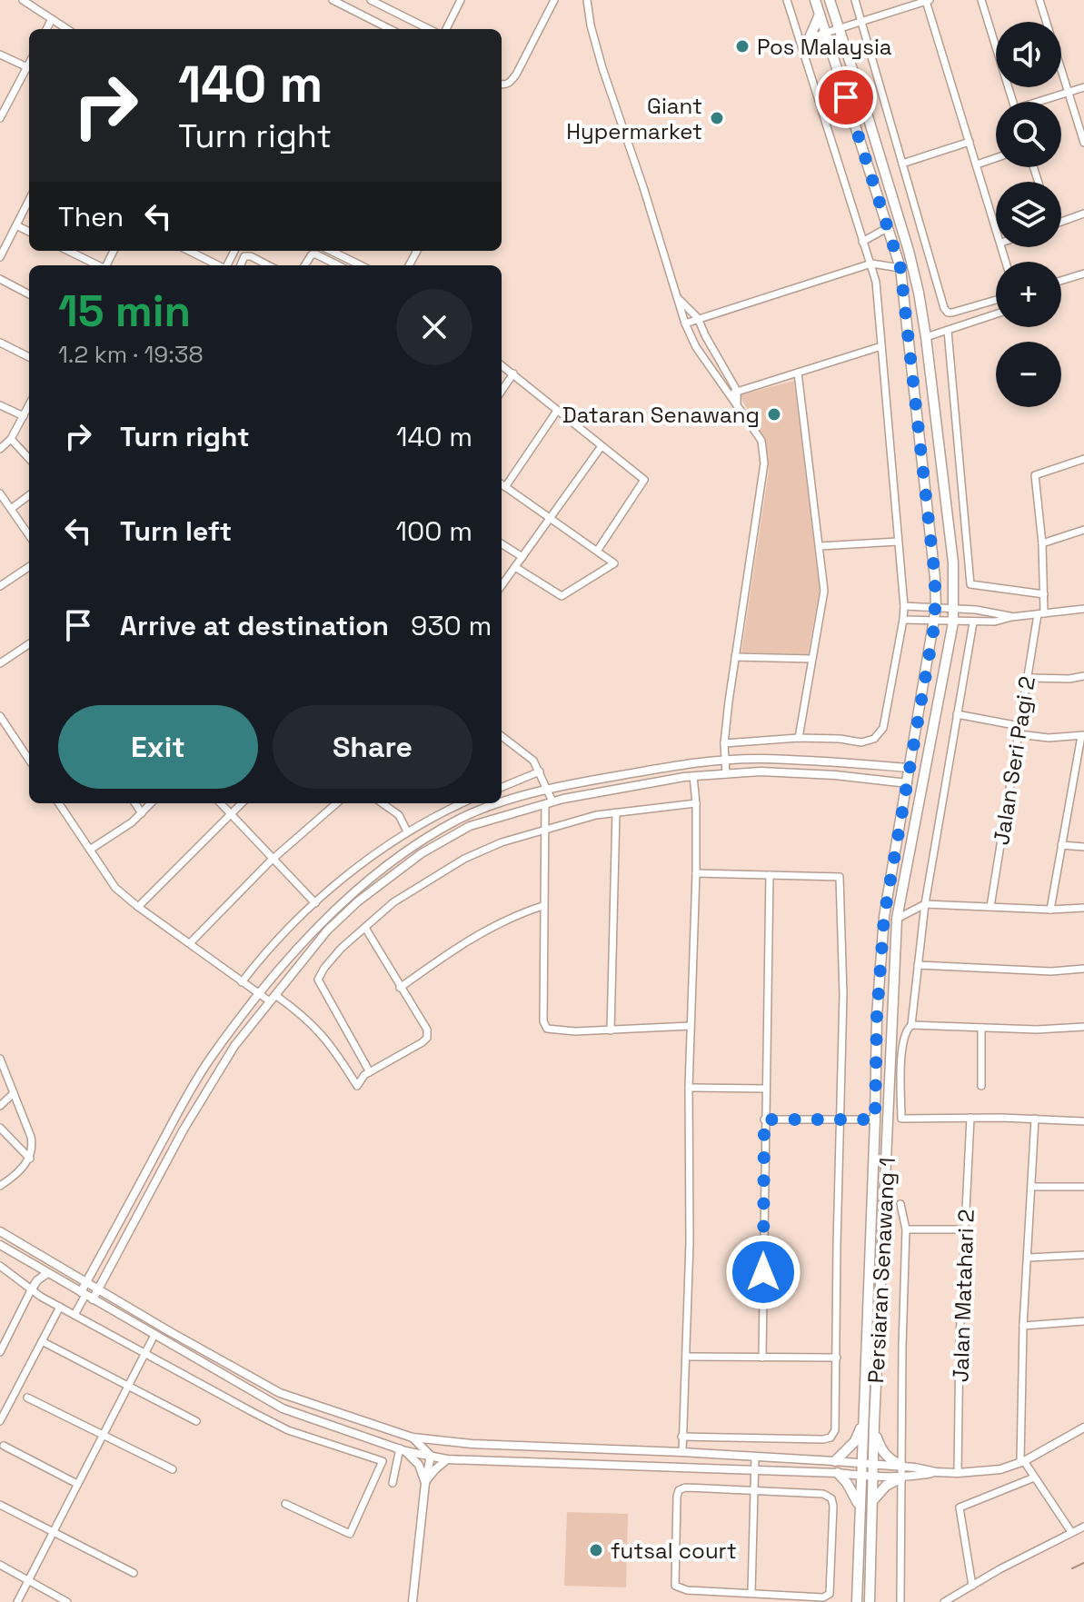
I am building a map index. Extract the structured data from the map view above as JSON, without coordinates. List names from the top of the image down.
{
  "streets": {
    "main road": ["Persiaran Senawang 1"],
    "street": ["Jalan Seri Pagi 2", "Jalan Matahari 2"]
  },
  "places": [
    "Pos Malaysia",
    "Giant Hypermarket",
    "Dataran Senawang",
    "futsal court"
  ],
  "page": {
    "map_buttons": ["+", "−"],
    "turn": ["140 m", "Turn right"],
    "then": "Then",
    "heading": ["15 min", "1.2 km · 19:38"],
    "list": [
      {
        "name": "Turn right",
        "value": "140 m"
      },
      {
        "name": "Turn left",
        "value": "100 m"
      },
      {
        "name": "Arrive at destination",
        "value": "930 m"
      }
    ],
    "buttons": ["Exit", "Share"]
  }
}
